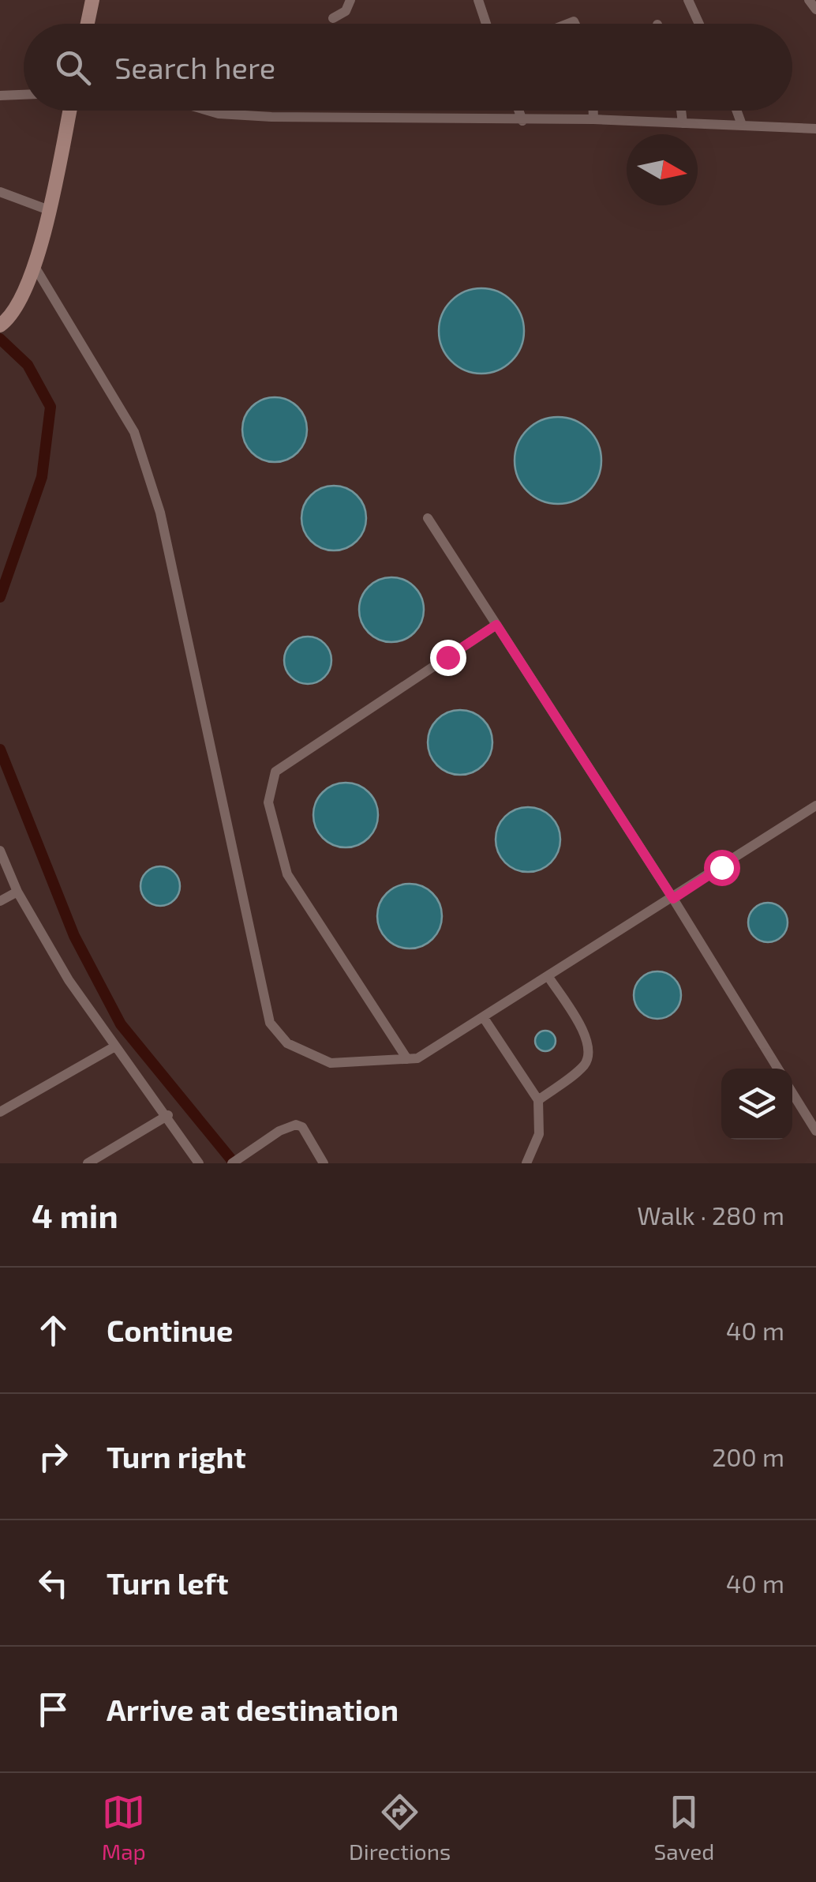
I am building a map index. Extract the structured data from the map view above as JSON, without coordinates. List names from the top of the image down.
{
  "north": "right",
  "page": {
    "search": "Search here",
    "heading": ["4 min", "Walk · 280 m"],
    "list": [
      ["Continue", "40 m"],
      ["Turn right", "200 m"],
      ["Turn left", "40 m"],
      "Arrive at destination"
    ],
    "nav": ["Map", "Directions", "Saved"]
  }
}
